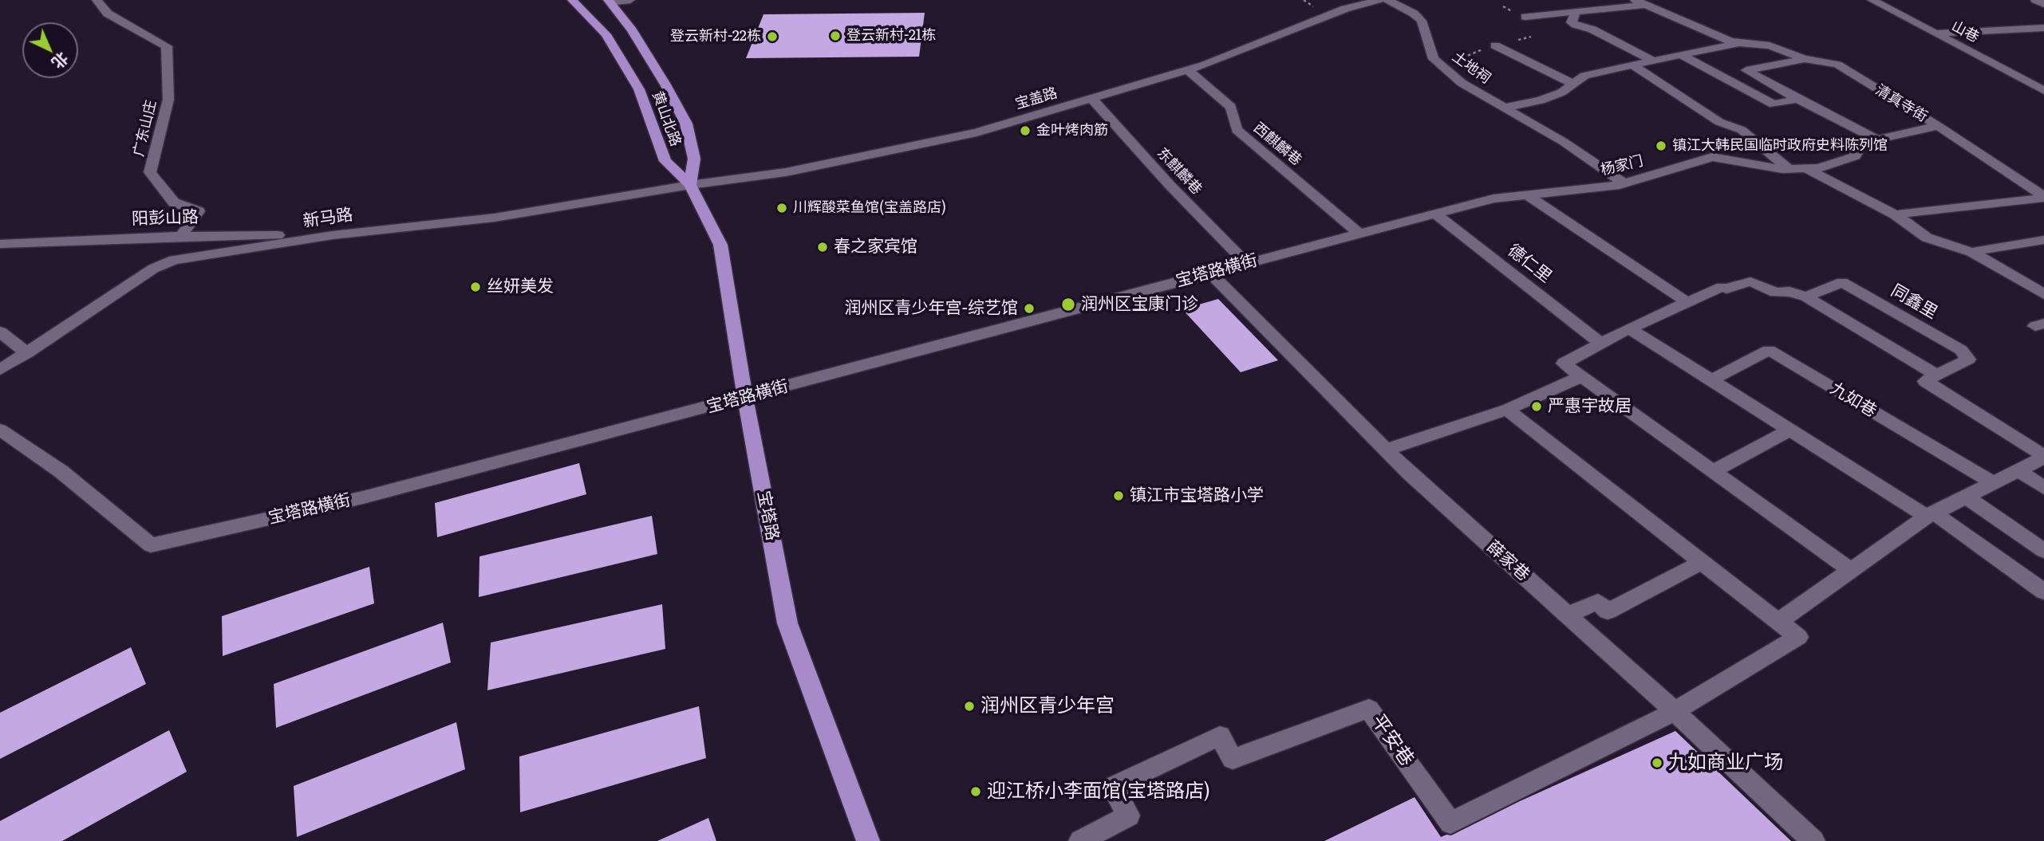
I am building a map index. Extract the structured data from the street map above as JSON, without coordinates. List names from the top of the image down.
{
  "streets": {
    "main road": ["黄山北路", "宝塔路"],
    "street": [
      "山巷",
      "土地祠",
      "宝盖路",
      "清真寺街",
      "广东山庄",
      "西麒麟巷",
      "杨家门",
      "东麒麟巷",
      "阳彭山路",
      "新马路",
      "德仁里",
      "宝塔路横街",
      "同鑫里",
      "九如巷",
      "薛家巷",
      "平安巷"
    ]
  },
  "crossings": [
    ["土地祠", "杨家门"],
    ["宝盖路", "黄山北路"],
    ["宝盖路", "西麒麟巷"],
    ["宝盖路", "东麒麟巷"],
    ["宝盖路", "新马路"],
    ["宝盖路", "宝塔路"],
    ["清真寺街", "杨家门"],
    ["黄山北路", "新马路"],
    ["黄山北路", "宝塔路"],
    ["广东山庄", "阳彭山路"],
    ["西麒麟巷", "宝塔路横街"],
    ["杨家门", "宝塔路横街"],
    ["东麒麟巷", "宝塔路横街"],
    ["阳彭山路", "新马路"],
    ["新马路", "宝塔路"],
    ["德仁里", "宝塔路横街"],
    ["宝塔路横街", "宝塔路"],
    ["宝塔路横街", "薛家巷"],
    ["薛家巷", "平安巷"]
  ],
  "places": [
    "登云新村-21栋",
    "登云新村-22栋",
    "金叶烤肉筋",
    "镇江大韩民国临时政府史料陈列馆",
    "川辉酸菜鱼馆(宝盖路店)",
    "春之家宾馆",
    "丝妍美发",
    "润州区宝康门诊",
    "润州区青少年宫-综艺馆",
    "严惠宇故居",
    "镇江市宝塔路小学",
    "润州区青少年宫",
    "九如商业广场",
    "迎江桥小李面馆(宝塔路店)"
  ],
  "north": "bottom right"
}
